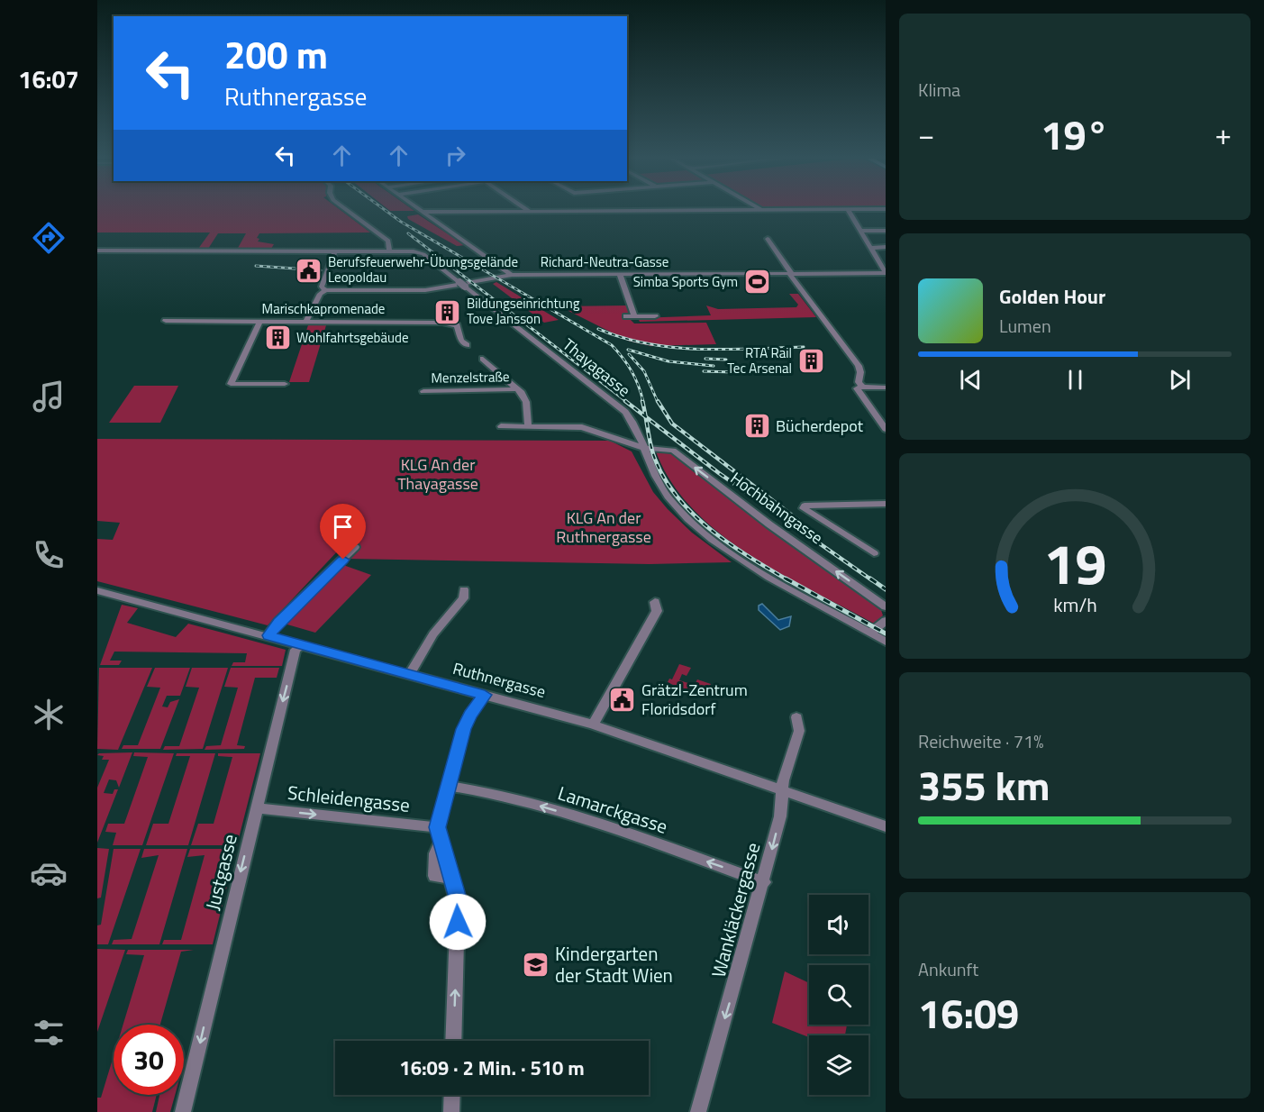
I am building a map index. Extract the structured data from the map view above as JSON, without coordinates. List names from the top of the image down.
{
  "streets": {
    "street": [
      "Richard-Neutra-Gasse",
      "Marischkapromenade",
      "Thayagasse",
      "Menzelstraße",
      "Hochbahngasse",
      "Ruthnergasse",
      "Schleidengasse",
      "Lamarckgasse",
      "Justgasse",
      "Wankläckergasse"
    ]
  },
  "crossings": [
    ["Thayagasse", "Hochbahngasse"],
    ["Ruthnergasse", "Justgasse"],
    ["Ruthnergasse", "Wankläckergasse"],
    ["Schleidengasse", "Justgasse"],
    ["Lamarckgasse", "Wankläckergasse"]
  ],
  "one_way": [
    "Hochbahngasse",
    "Schleidengasse",
    "Lamarckgasse",
    "Justgasse",
    "Wankläckergasse"
  ],
  "parks": ["KLG An der Thayagasse", "KLG An der Ruthnergasse"],
  "places": {
    "public building": ["Berufsfeuerwehr-Übungsgelände Leopoldau", "Grätzl-Zentrum Floridsdorf"],
    "sports": ["Simba Sports Gym"],
    "building": [
      "Bildungseinrichtung Tove Jansson",
      "Wohlfahrtsgebäude",
      "RTA Rail Tec Arsenal",
      "Bücherdepot"
    ],
    "school or university": ["Kindergarten der Stadt Wien"]
  },
  "page": {
    "tabs": "16:07",
    "tile": [
      "Klima",
      ["Reichweite · 71%", "355 km"],
      ["Ankunft", "16:09"]
    ],
    "turn": ["200 m", "Ruthnergasse"],
    "heat": ["−", "19°", "+"],
    "song": ["Golden Hour", "Lumen"],
    "limit": "30",
    "trip": "16:09 · 2 Min. · 510 m",
    "gauge": ["19", "km/h"]
  }
}
